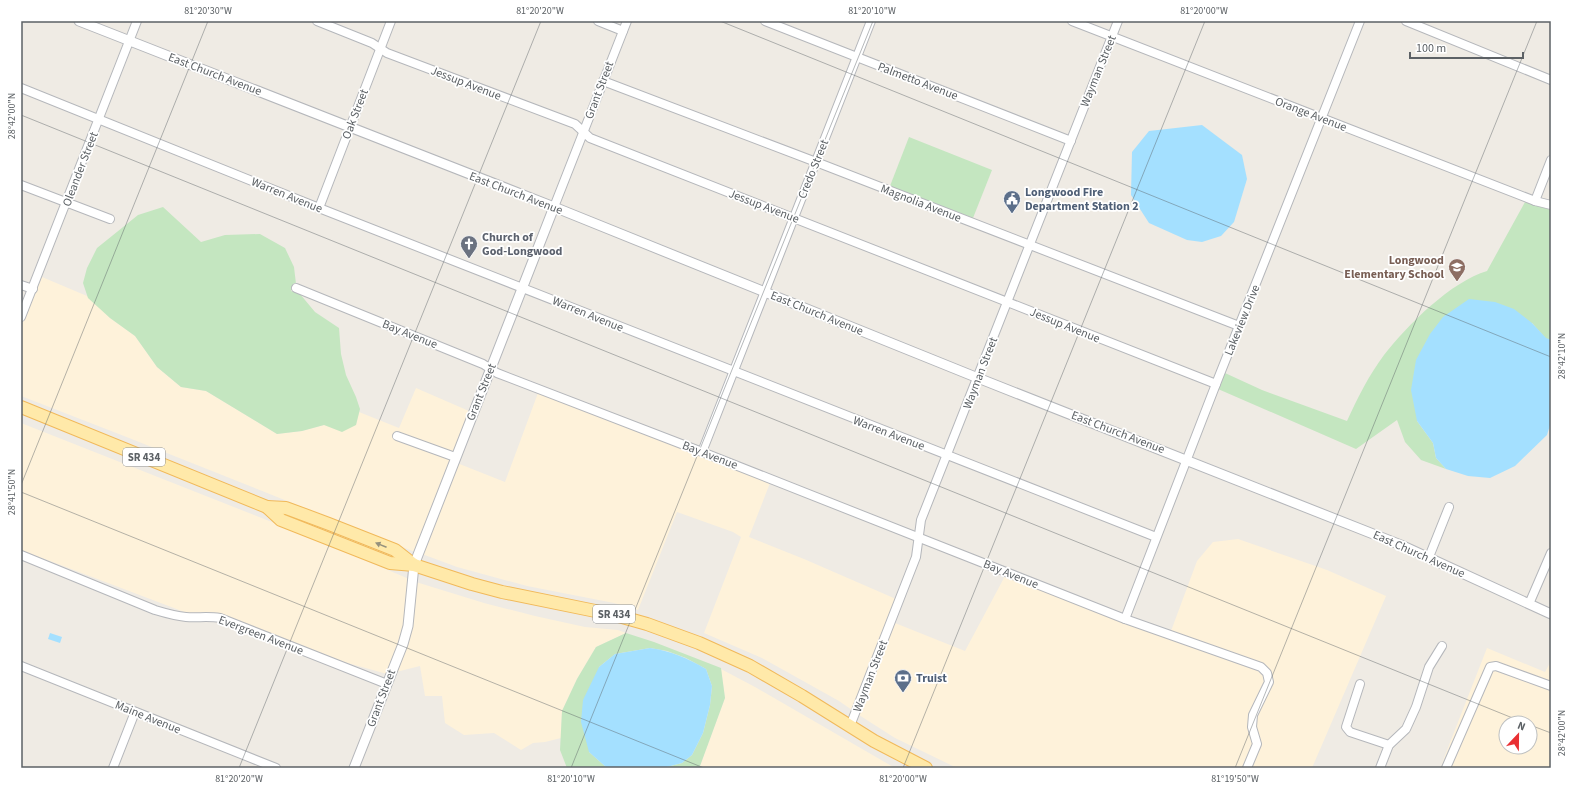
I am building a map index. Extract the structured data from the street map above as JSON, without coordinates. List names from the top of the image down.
{
  "streets": {
    "main road": ["SR 434"],
    "street": [
      "Wayman Street",
      "East Church Avenue",
      "Palmetto Avenue",
      "Jessup Avenue",
      "Grant Street",
      "Oak Street",
      "Orange Avenue",
      "Oleander Street",
      "Credo Street",
      "Warren Avenue",
      "Magnolia Avenue",
      "Lakeview Drive",
      "Bay Avenue",
      "Evergreen Avenue",
      "Maine Avenue"
    ]
  },
  "crossings": [
    ["Wayman Street", "East Church Avenue"],
    ["Wayman Street", "Palmetto Avenue"],
    ["Wayman Street", "Jessup Avenue"],
    ["Wayman Street", "Orange Avenue"],
    ["Wayman Street", "Warren Avenue"],
    ["Wayman Street", "Magnolia Avenue"],
    ["Wayman Street", "Bay Avenue"],
    ["Wayman Street", "SR 434"],
    ["East Church Avenue", "Grant Street"],
    ["East Church Avenue", "Oak Street"],
    ["East Church Avenue", "Oleander Street"],
    ["East Church Avenue", "Credo Street"],
    ["East Church Avenue", "Lakeview Drive"],
    ["Palmetto Avenue", "Credo Street"],
    ["Jessup Avenue", "Grant Street"],
    ["Jessup Avenue", "Oak Street"],
    ["Jessup Avenue", "Credo Street"],
    ["Jessup Avenue", "Lakeview Drive"],
    ["Grant Street", "Warren Avenue"],
    ["Grant Street", "Magnolia Avenue"],
    ["Grant Street", "Bay Avenue"],
    ["Grant Street", "SR 434"],
    ["Grant Street", "Evergreen Avenue"],
    ["Oak Street", "Warren Avenue"],
    ["Orange Avenue", "Lakeview Drive"],
    ["Oleander Street", "Warren Avenue"],
    ["Credo Street", "Warren Avenue"],
    ["Credo Street", "Magnolia Avenue"],
    ["Credo Street", "Bay Avenue"],
    ["Warren Avenue", "Lakeview Drive"],
    ["Magnolia Avenue", "Lakeview Drive"],
    ["Lakeview Drive", "Bay Avenue"]
  ],
  "places": {
    "public building": ["Longwood Fire Department Station 2"],
    "church": ["Church of God-Longwood"],
    "school or university": ["Longwood Elementary School"],
    "bank": ["Truist"]
  },
  "scale_bar": "100 m",
  "north": "top",
  "coordinates": [
    "81°20'30\"W",
    "81°20'20\"W",
    "81°20'10\"W",
    "81°20'00\"W",
    "28°42'00\"N",
    "28°42'10\"N",
    "28°41'50\"N",
    "81°19'50\"W"
  ]
}
